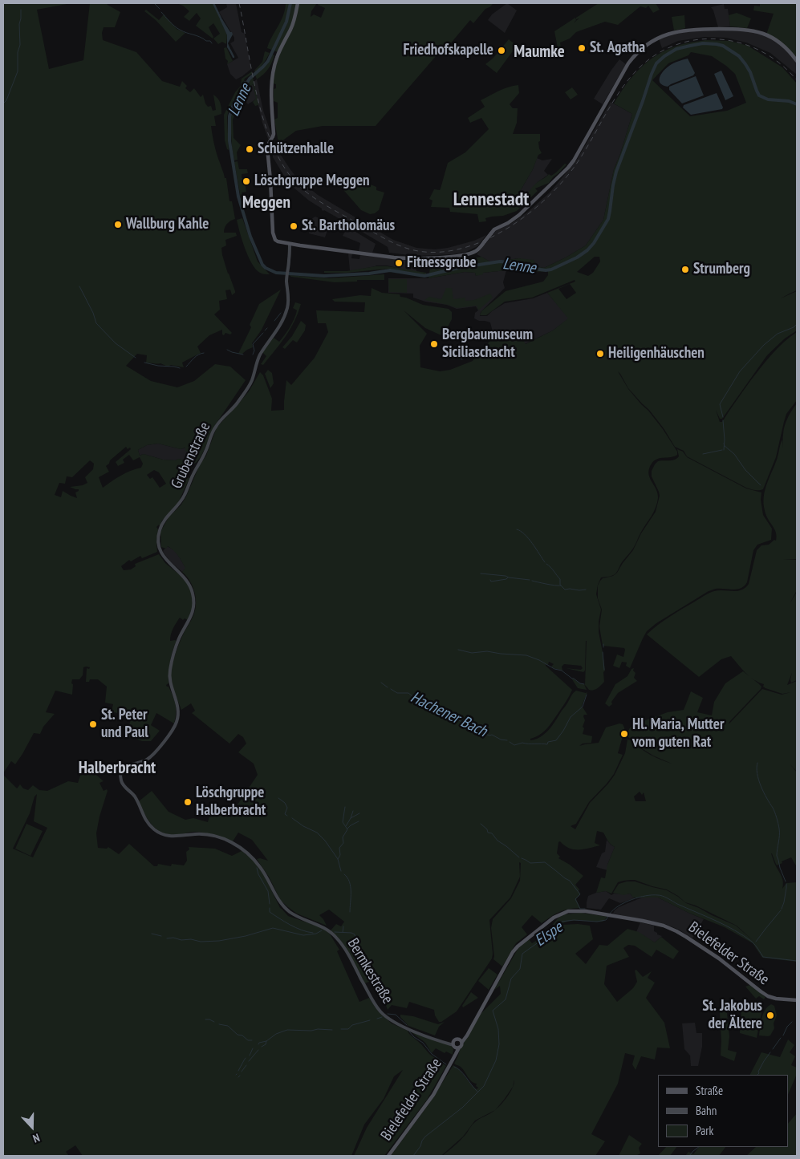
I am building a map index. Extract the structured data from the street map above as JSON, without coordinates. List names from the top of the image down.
{
  "streets": {
    "main road": ["Grubenstraße", "Bielefelder Straße", "Bermkestraße"]
  },
  "crossings": [
    ["Grubenstraße", "Bermkestraße"],
    ["Bielefelder Straße", "Bermkestraße"]
  ],
  "districts": [
    "Maumke",
    "Lennestadt",
    "Meggen",
    "Halberbracht"
  ],
  "water": ["Lenne", "Hachener Bach", "Elspe"],
  "places": [
    "St. Agatha",
    "Friedhofskapelle",
    "Schützenhalle",
    "Löschgruppe Meggen",
    "Wallburg Kahle",
    "St. Bartholomäus",
    "Fitnessgrube",
    "Strumberg",
    "Bergbaumuseum Siciliaschacht",
    "Heiligenhäuschen",
    "St. Peter und Paul",
    "Hl. Maria, Mutter vom guten Rat",
    "Löschgruppe Halberbracht",
    "St. Jakobus der Ältere"
  ],
  "legend": ["Straße", "Bahn", "Park"],
  "north": "bottom"
}
